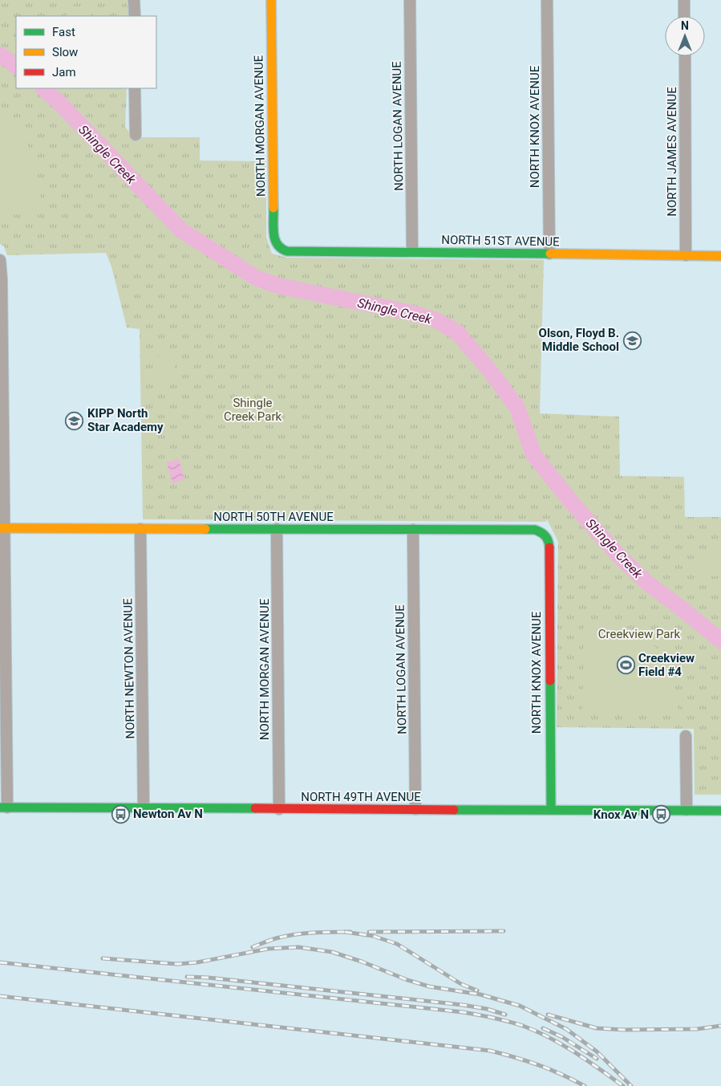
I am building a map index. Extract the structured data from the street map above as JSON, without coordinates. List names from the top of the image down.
{
  "streets": {
    "street": [
      "NORTH MORGAN AVENUE",
      "NORTH LOGAN AVENUE",
      "NORTH KNOX AVENUE",
      "NORTH JAMES AVENUE",
      "NORTH 51ST AVENUE",
      "NORTH 50TH AVENUE",
      "NORTH NEWTON AVENUE",
      "NORTH 49TH AVENUE"
    ]
  },
  "crossings": [
    ["NORTH MORGAN AVENUE", "NORTH 51ST AVENUE"],
    ["NORTH MORGAN AVENUE", "NORTH 50TH AVENUE"],
    ["NORTH MORGAN AVENUE", "NORTH 49TH AVENUE"],
    ["NORTH LOGAN AVENUE", "NORTH 51ST AVENUE"],
    ["NORTH LOGAN AVENUE", "NORTH 50TH AVENUE"],
    ["NORTH LOGAN AVENUE", "NORTH 49TH AVENUE"],
    ["NORTH KNOX AVENUE", "NORTH 51ST AVENUE"],
    ["NORTH KNOX AVENUE", "NORTH 50TH AVENUE"],
    ["NORTH KNOX AVENUE", "NORTH 49TH AVENUE"],
    ["NORTH JAMES AVENUE", "NORTH 51ST AVENUE"],
    ["NORTH 50TH AVENUE", "NORTH NEWTON AVENUE"],
    ["NORTH NEWTON AVENUE", "NORTH 49TH AVENUE"]
  ],
  "water": ["Shingle Creek"],
  "parks": ["Shingle Creek Park", "Creekview Park"],
  "places": {
    "school or university": ["Olson, Floyd B. Middle School", "KIPP North Star Academy"],
    "sports": ["Creekview Field #4"],
    "bus stop": ["Newton Av N", "Knox Av N"]
  },
  "legend": ["Fast", "Slow", "Jam"],
  "north": "top"
}
